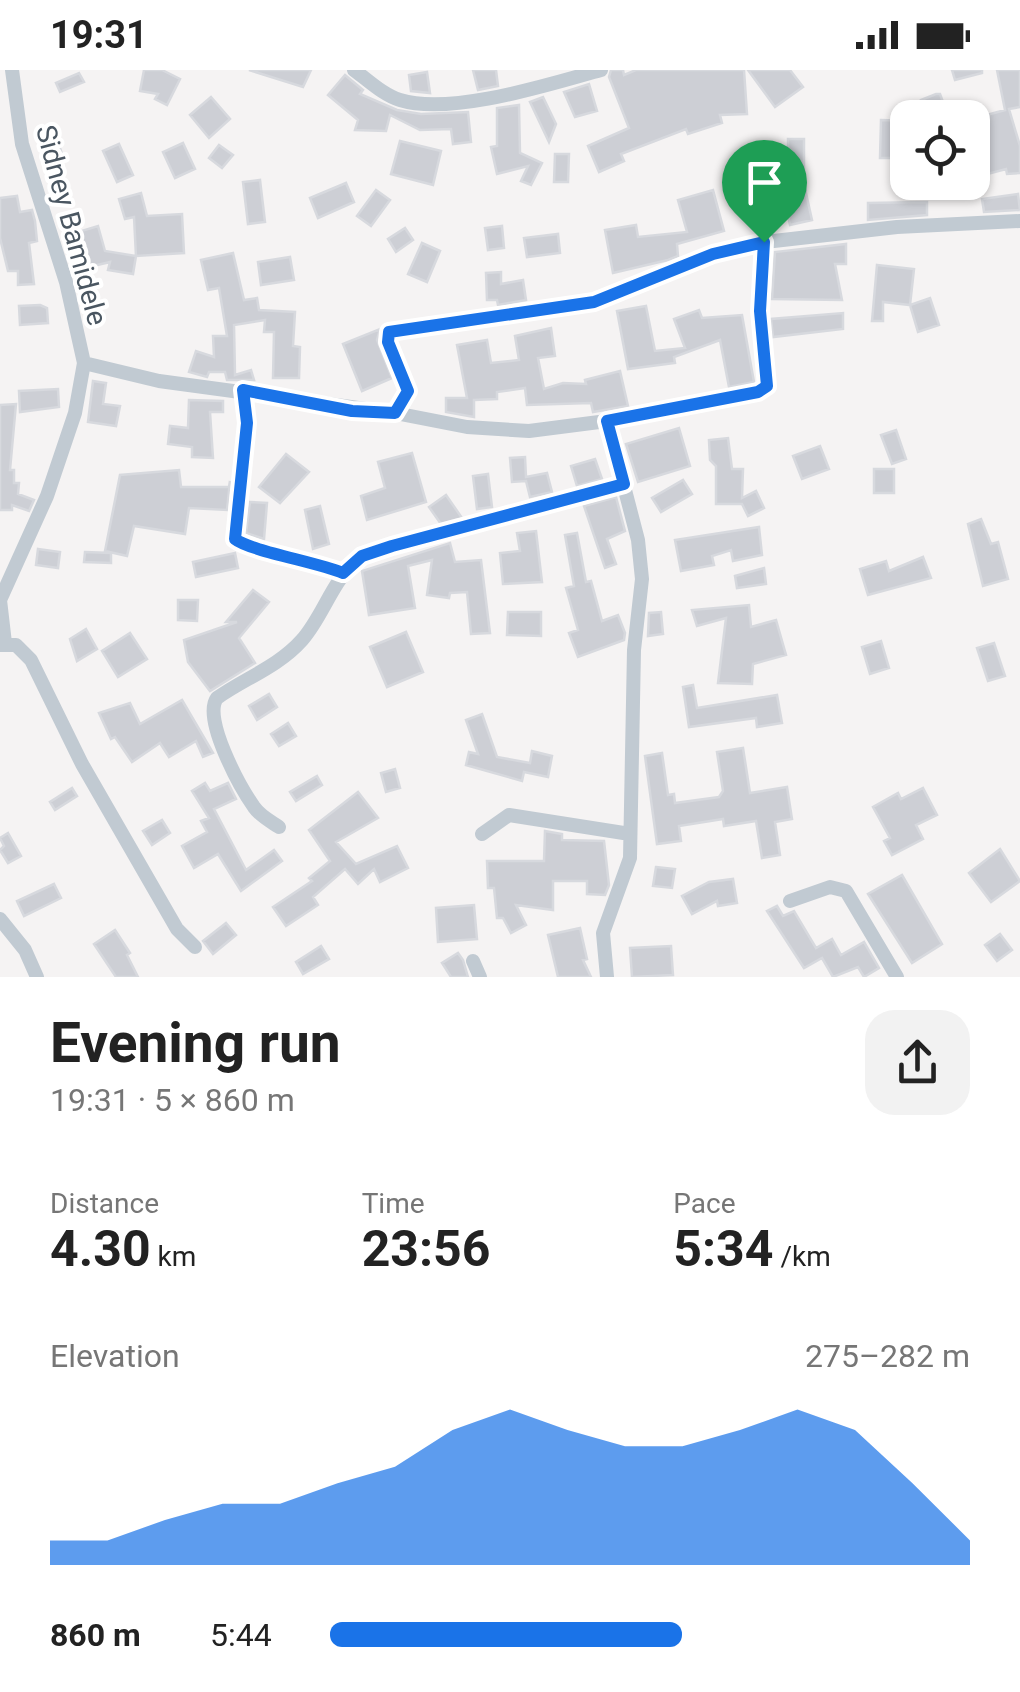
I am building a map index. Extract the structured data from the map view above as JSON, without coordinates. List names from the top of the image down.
{
  "streets": {
    "street": ["Sidney Bamidele"]
  },
  "page": {
    "status": "19:31",
    "heading": ["Evening run", "19:31 · 5 × 860 m"],
    "stats": [
      ["Distance", "4.30 km"],
      ["Time", "23:56"],
      ["Pace", "5:34 /km"]
    ],
    "chart": ["Elevation", "275–282 m"],
    "list": [
      {
        "name": "860 m",
        "note": "5:44"
      }
    ]
  }
}
